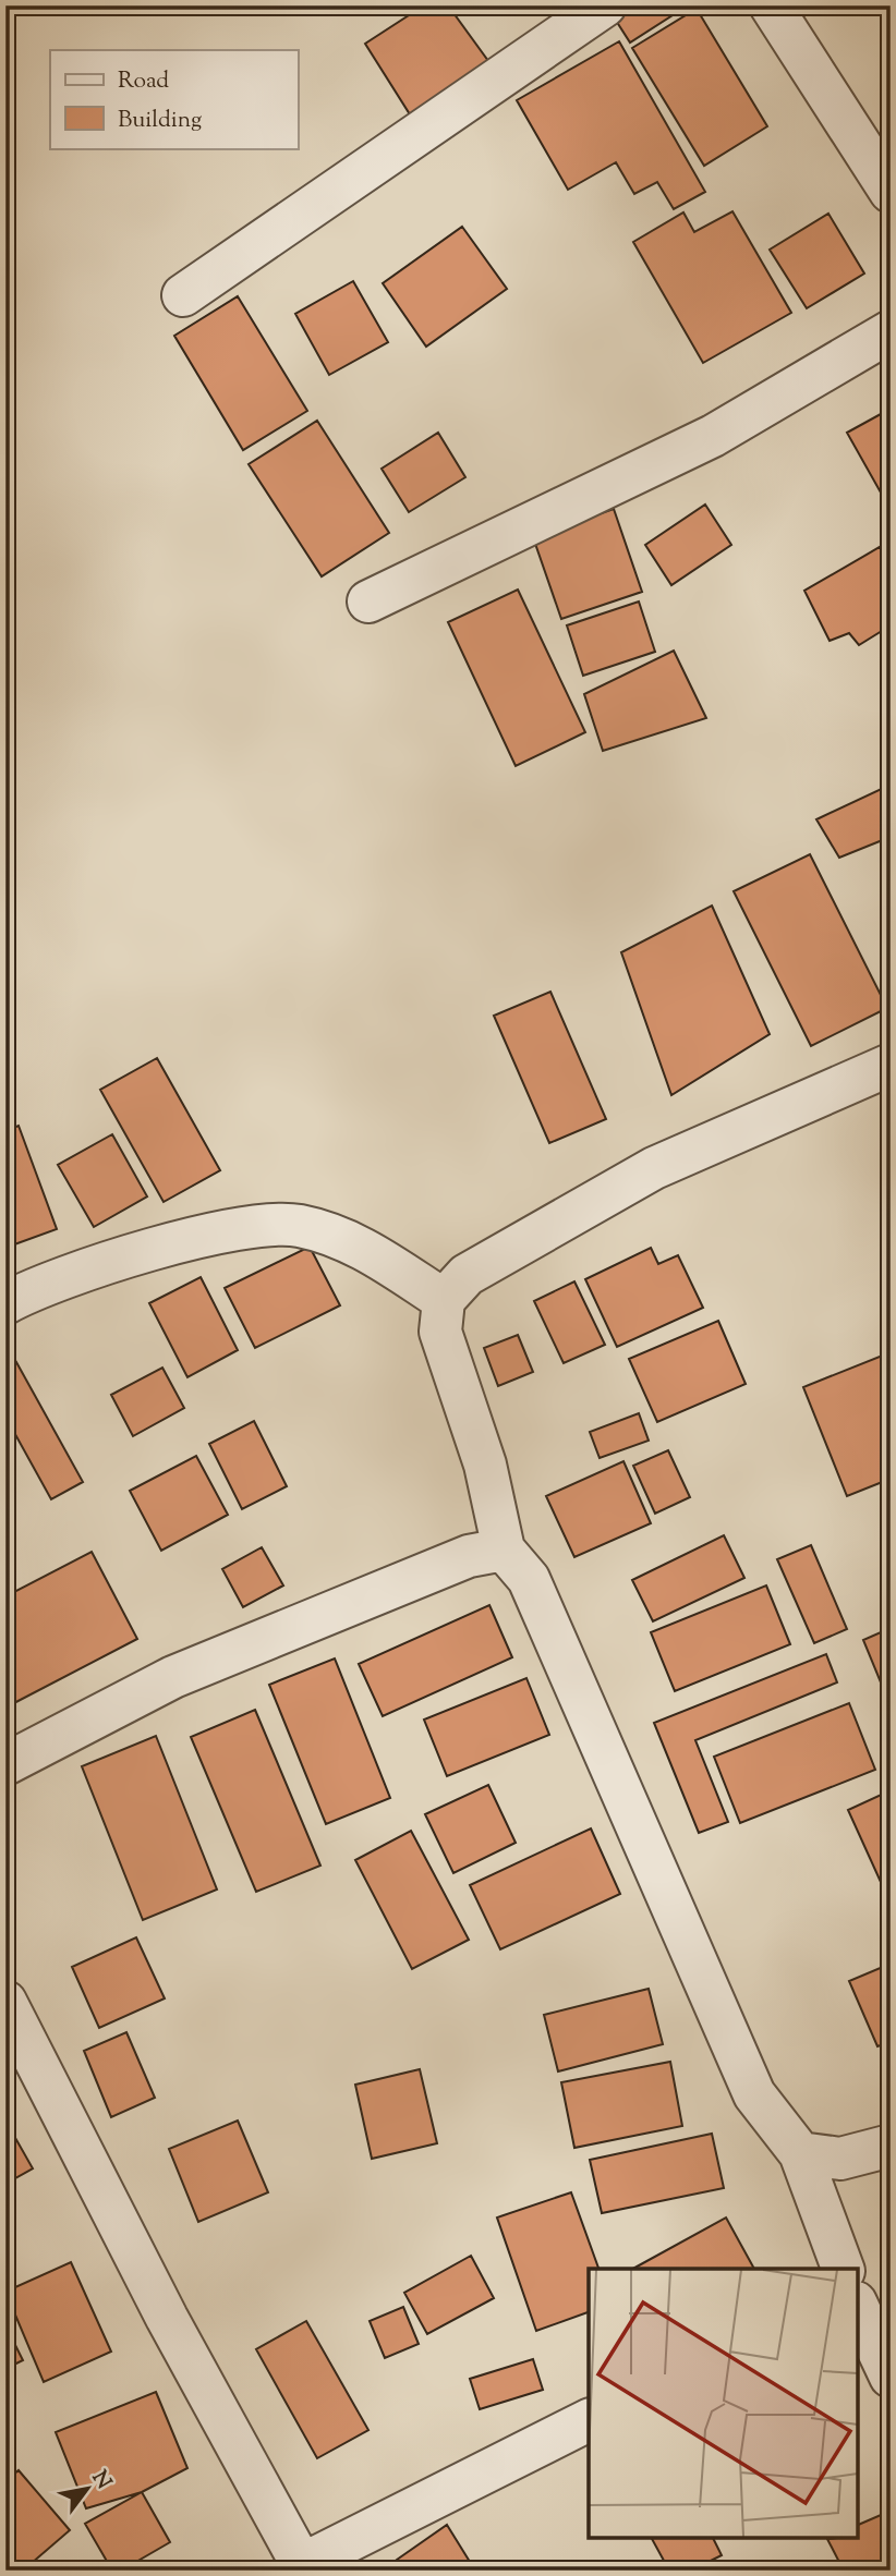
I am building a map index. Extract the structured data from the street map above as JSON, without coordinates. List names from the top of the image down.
{
  "legend": ["Road", "Building"],
  "north": "top right"
}
